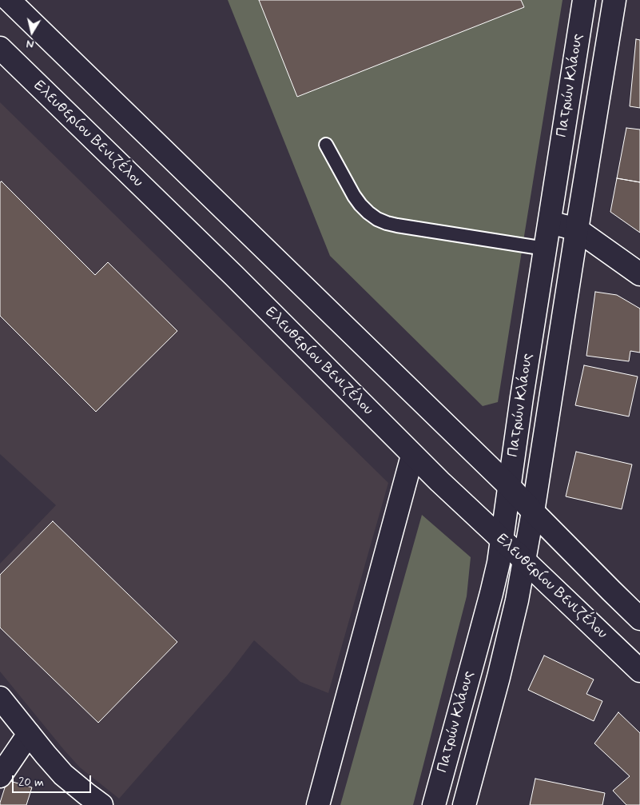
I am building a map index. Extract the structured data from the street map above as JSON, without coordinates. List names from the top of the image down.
{
  "streets": {
    "main road": ["Πατρών Κλάους", "Ελευθερίου Βενιζέλου"]
  },
  "crossings": [
    ["Πατρών Κλάους", "Ελευθερίου Βενιζέλου"]
  ],
  "scale_bar": "20 m",
  "north": "bottom"
}
